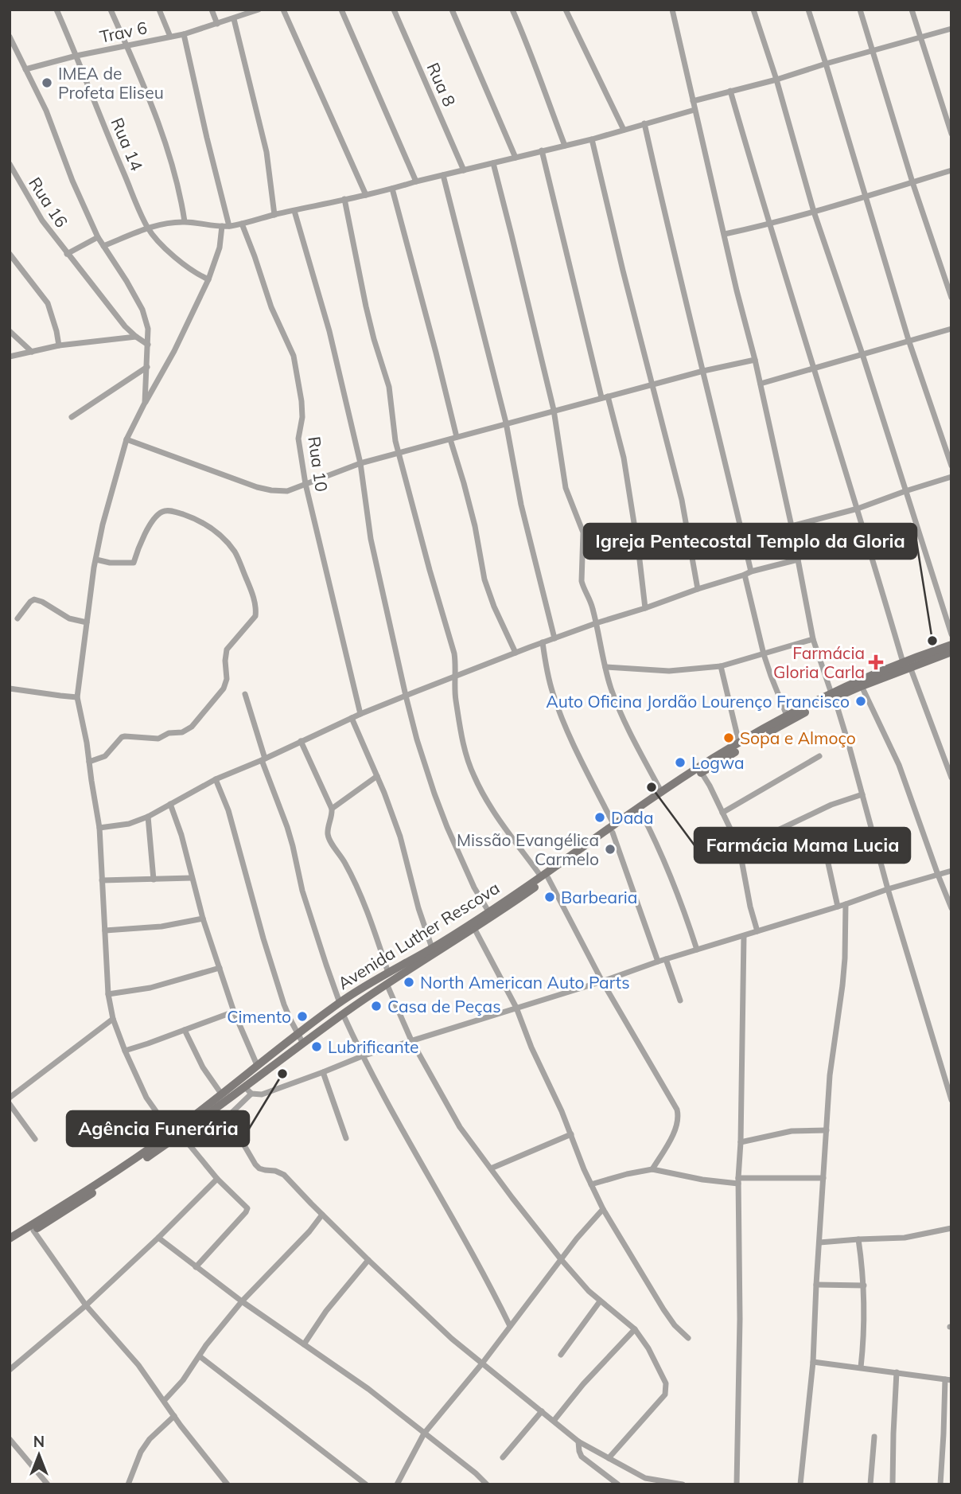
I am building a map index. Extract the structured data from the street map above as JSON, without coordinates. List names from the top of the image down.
{
  "streets": {
    "main road": ["Avenida Luther Rescova"],
    "street": [
      "Trav 6",
      "Rua 8",
      "Rua 14",
      "Rua 16",
      "Rua 10"
    ]
  },
  "crossings": [
    ["Trav 6", "Rua 14"]
  ],
  "places": {
    "other": [
      "IMEA de Profeta Eliseu",
      "Igreja Pentecostal Templo da Gloria",
      "Auto Oficina Jordão Lourenço Francisco",
      "Sopa e Almoço",
      "Logwa",
      "Farmácia Mama Lucia",
      "Dada",
      "Missão Evangélica Carmelo",
      "Barbearia",
      "North American Auto Parts",
      "Casa de Peças",
      "Cimento",
      "Lubrificante",
      "Agência Funerária"
    ],
    "health": ["Farmácia Gloria Carla"]
  },
  "north": "top"
}
